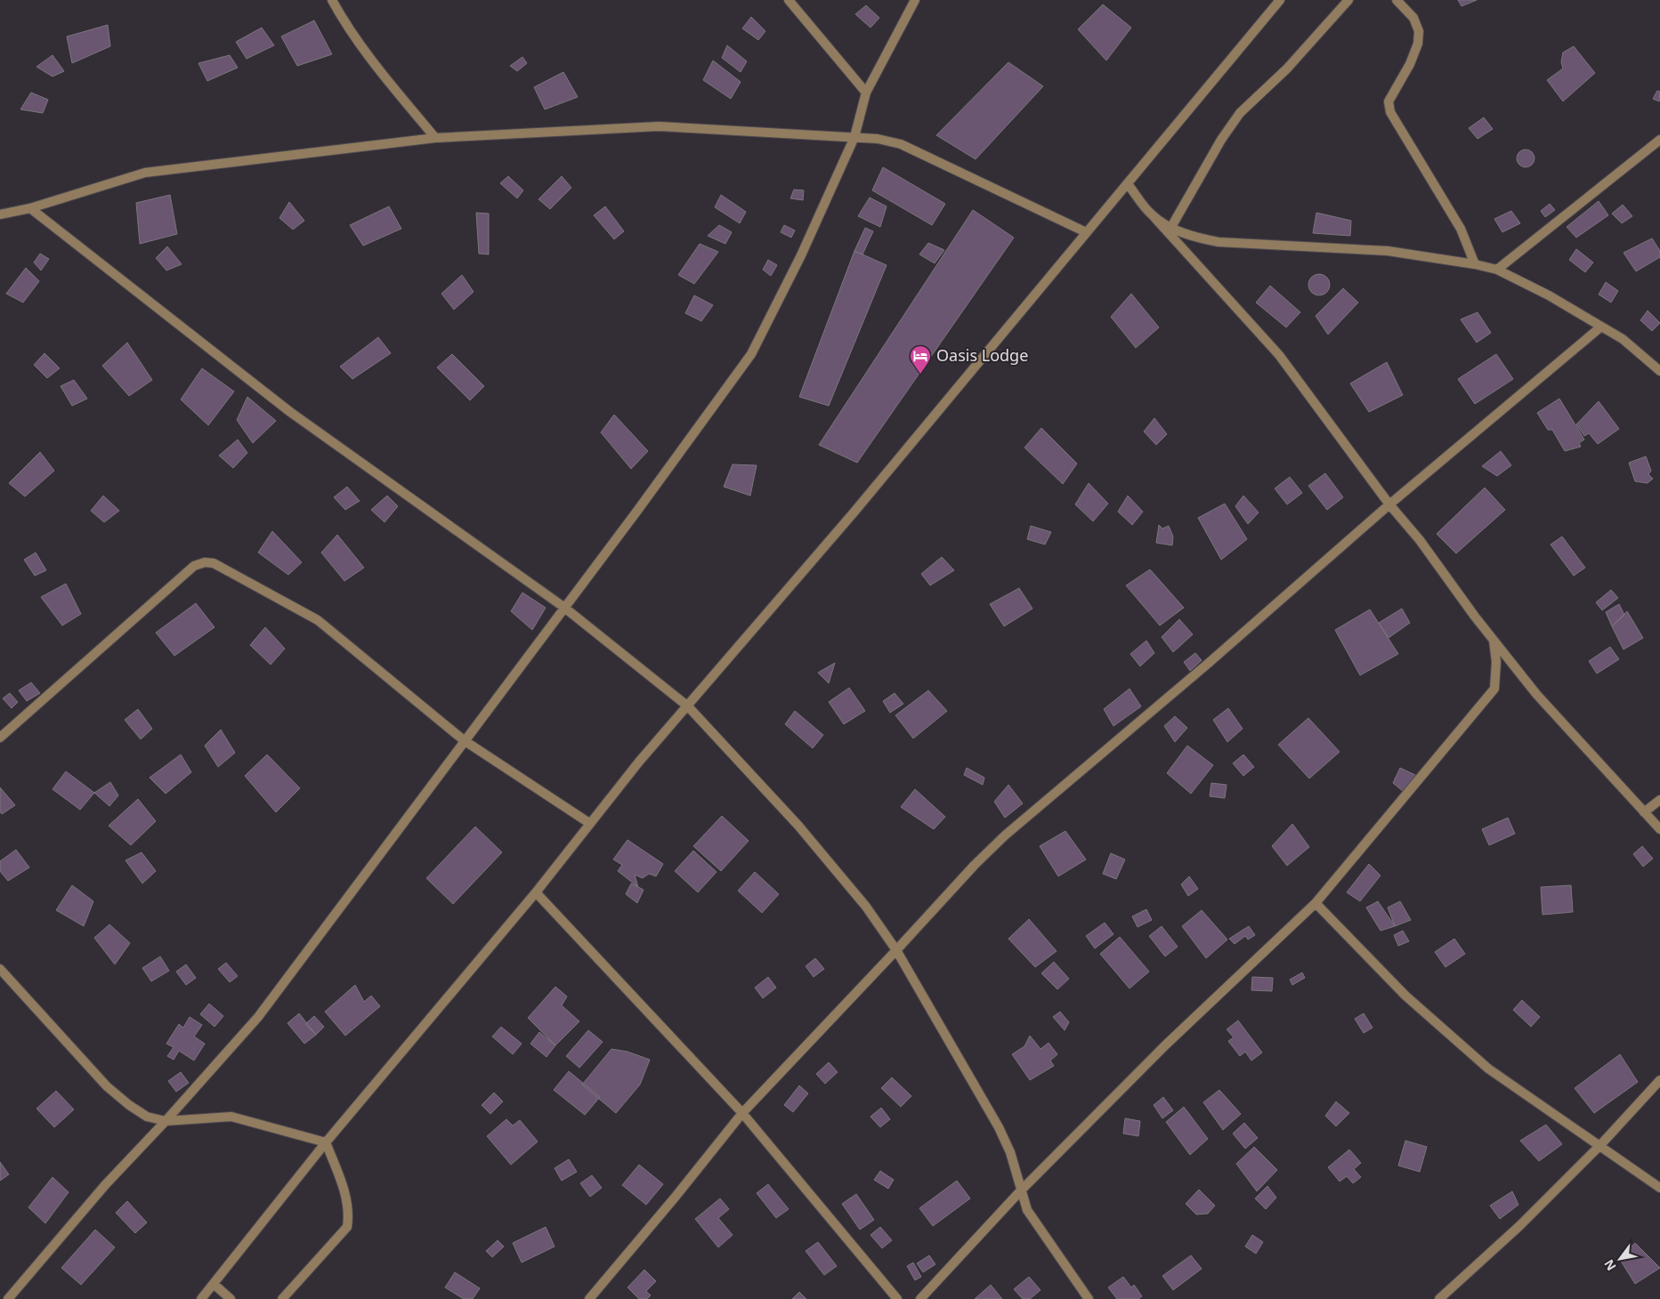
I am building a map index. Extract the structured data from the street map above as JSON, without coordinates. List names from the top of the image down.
{
  "places": {
    "hotel": ["Oasis Lodge"]
  },
  "north": "bottom left"
}
